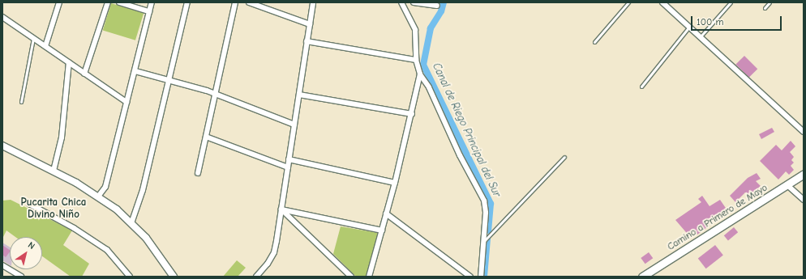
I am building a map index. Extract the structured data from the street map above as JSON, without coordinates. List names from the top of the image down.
{
  "streets": {
    "main road": ["Camino a Primero de Mayo"]
  },
  "districts": ["Pucarita Chica Divino Niño"],
  "water": ["Canal de Riego Principal del Sur"],
  "scale_bar": "100 m",
  "north": "top right"
}
